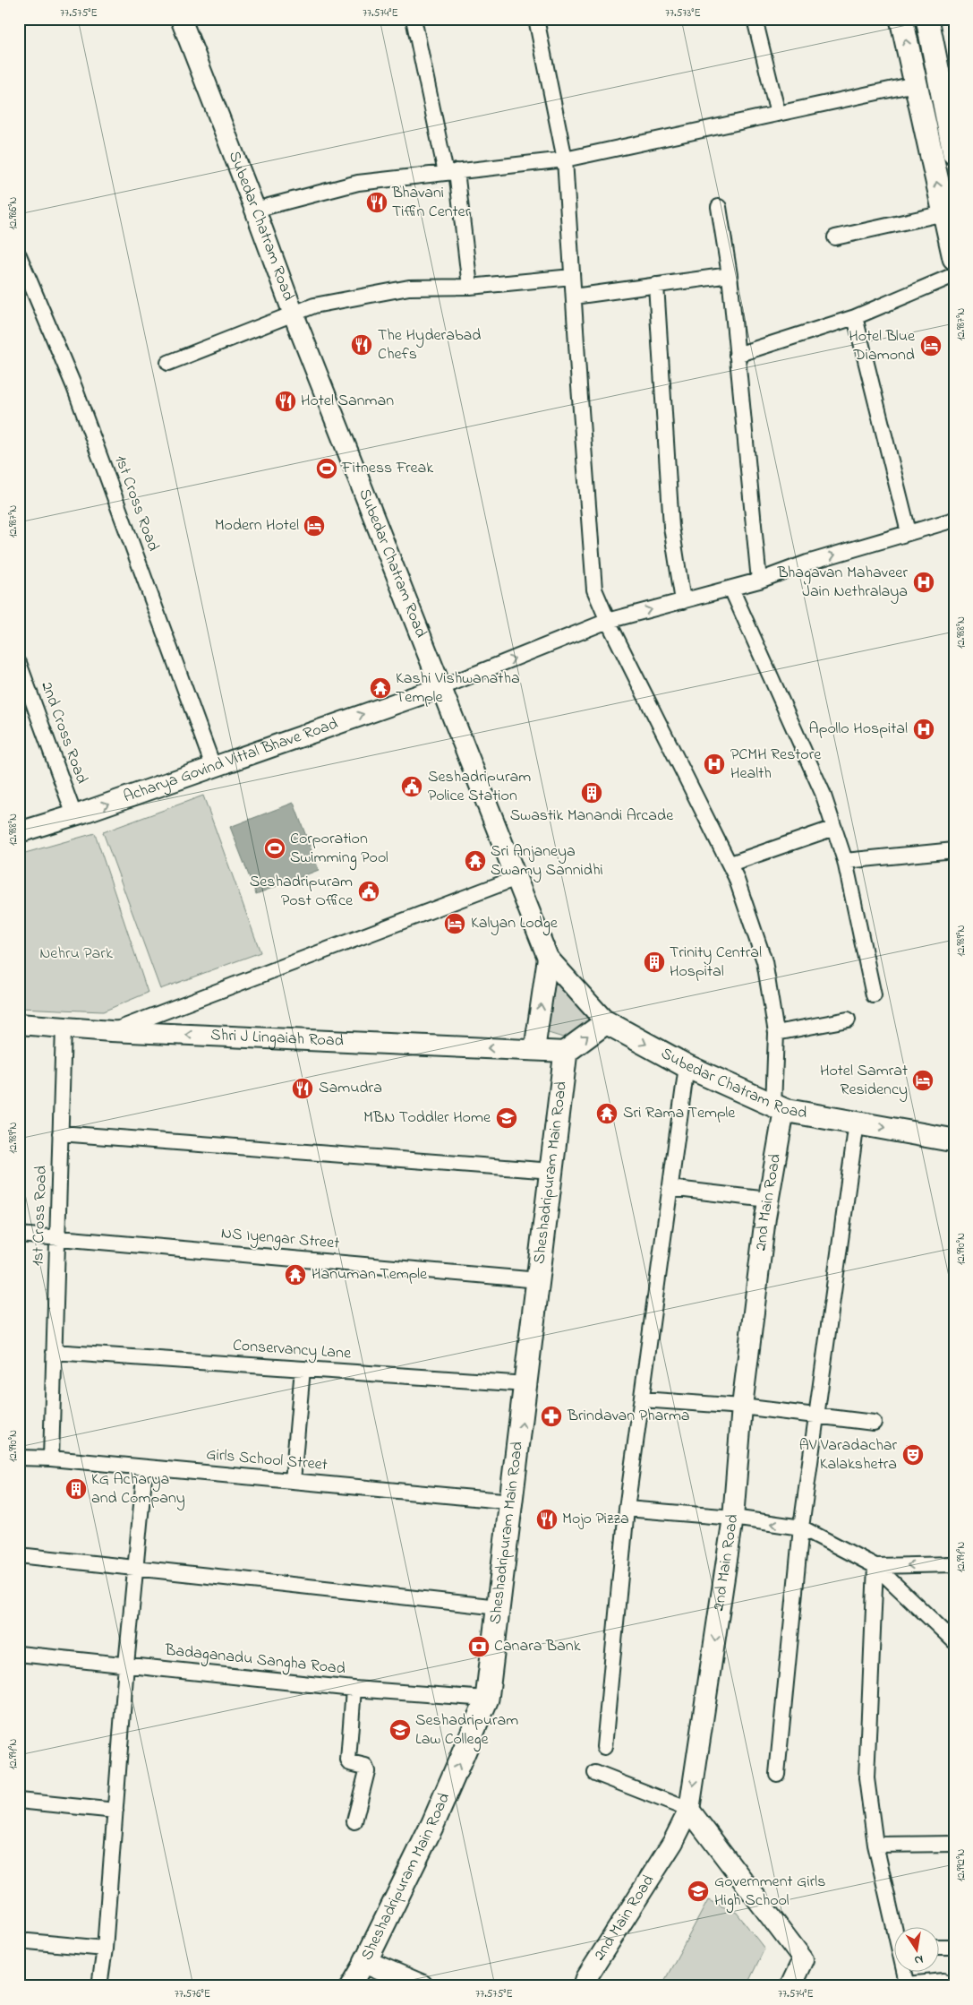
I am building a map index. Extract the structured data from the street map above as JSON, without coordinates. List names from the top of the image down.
{
  "streets": {
    "main road": [
      "Subedar Chatram Road",
      "Acharya Govind Vittal Bhave Road",
      "Shri J Lingaiah Road",
      "Sheshadripuram Main Road",
      "2nd Main Road"
    ],
    "street": [
      "1st Cross Road",
      "2nd Cross Road",
      "NS Iyengar Street",
      "Conservancy Lane",
      "Girls School Street",
      "Badaganadu Sangha Road"
    ]
  },
  "crossings": [
    ["Subedar Chatram Road", "Acharya Govind Vittal Bhave Road"],
    ["Subedar Chatram Road", "2nd Main Road"],
    ["1st Cross Road", "Acharya Govind Vittal Bhave Road"],
    ["1st Cross Road", "Shri J Lingaiah Road"],
    ["1st Cross Road", "NS Iyengar Street"],
    ["1st Cross Road", "Conservancy Lane"],
    ["1st Cross Road", "Girls School Street"],
    ["2nd Cross Road", "Acharya Govind Vittal Bhave Road"],
    ["Shri J Lingaiah Road", "Sheshadripuram Main Road"],
    ["Sheshadripuram Main Road", "NS Iyengar Street"],
    ["Sheshadripuram Main Road", "Conservancy Lane"],
    ["Sheshadripuram Main Road", "Girls School Street"],
    ["Sheshadripuram Main Road", "Badaganadu Sangha Road"]
  ],
  "one_way": ["Acharya Govind Vittal Bhave Road", "Shri J Lingaiah Road", "Sheshadripuram Main Road"],
  "parks": ["Nehru Park"],
  "places": {
    "restaurant": [
      "Bhavani Tiffin Center",
      "The Hyderabad Chefs",
      "Hotel Sanman",
      "Samudra",
      "Mojo Pizza"
    ],
    "hotel": [
      "Hotel Blue Diamond",
      "Modern Hotel",
      "Kalyan Lodge",
      "Hotel Samrat Residency"
    ],
    "sports": ["Fitness Freak", "Corporation Swimming Pool"],
    "hospital": ["Bhagavan Mahaveer Jain Nethralaya", "Apollo Hospital", "PCMH Restore Health"],
    "temple": [
      "Kashi Vishwanatha Temple",
      "Sri Anjaneya Swamy Sannidhi",
      "Sri Rama Temple",
      "Hanuman Temple"
    ],
    "public building": ["Seshadripuram Police Station", "Seshadripuram Post Office"],
    "building": ["Swastik Manandi Arcade", "Trinity Central Hospital", "KG Acharya and Company"],
    "school or university": ["MBN Toddler Home", "Seshadripuram Law College", "Government Girls High School"],
    "pharmacy": ["Brindavan Pharma"],
    "theatre": ["AV Varadachar Kalakshetra"],
    "bank": ["Canara Bank"]
  },
  "north": "bottom",
  "coordinates": [
    "77.575°E",
    "77.574°E",
    "77.573°E",
    "12.986°N",
    "12.987°N",
    "12.988°N",
    "12.989°N",
    "12.990°N",
    "12.991°N",
    "12.992°N",
    "77.576°E"
  ]
}
